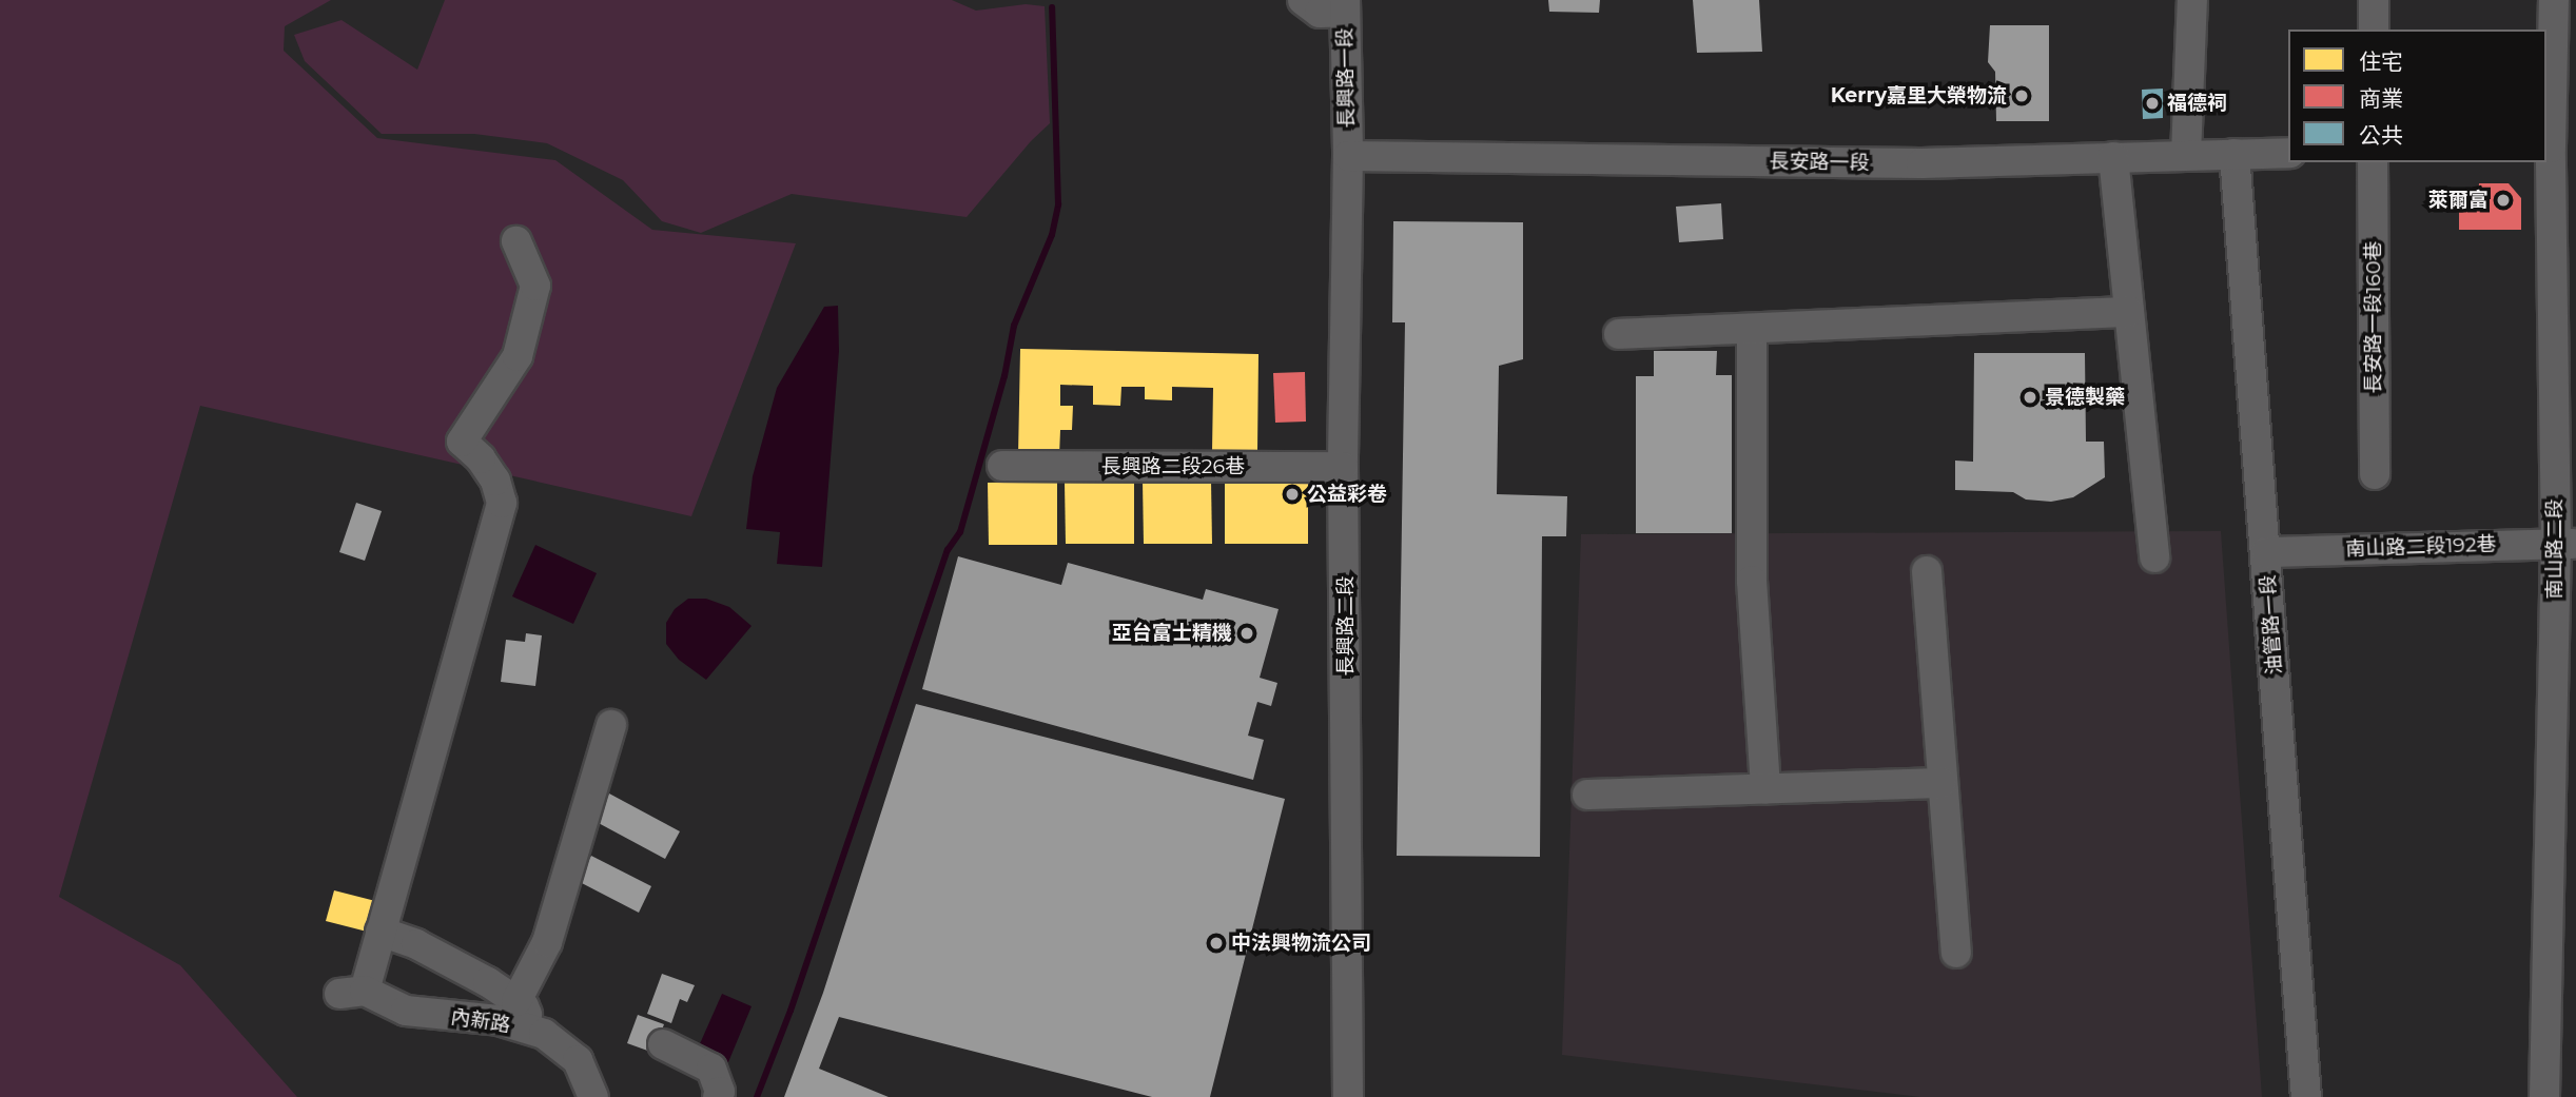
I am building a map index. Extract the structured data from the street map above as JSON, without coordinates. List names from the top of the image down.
{
  "streets": {
    "street": [
      "長興路一段",
      "長安路一段",
      "長安路一段160巷",
      "長興路二段26巷",
      "南山路二段192巷",
      "南山路二段",
      "油管路一段",
      "長興路二段",
      "內新路"
    ]
  },
  "crossings": [
    ["長興路一段", "長安路一段"],
    ["長興路一段", "長興路二段"],
    ["長安路一段", "油管路一段"],
    ["長安路一段", "長興路二段"],
    ["長興路二段26巷", "長興路二段"],
    ["南山路二段192巷", "南山路二段"],
    ["南山路二段192巷", "油管路一段"]
  ],
  "places": [
    "Kerry嘉里大榮物流",
    "福德祠",
    "萊爾富",
    "景德製藥",
    "公益彩卷",
    "亞台富士精機",
    "中法興物流公司"
  ],
  "legend": ["住宅", "商業", "公共"]
}
